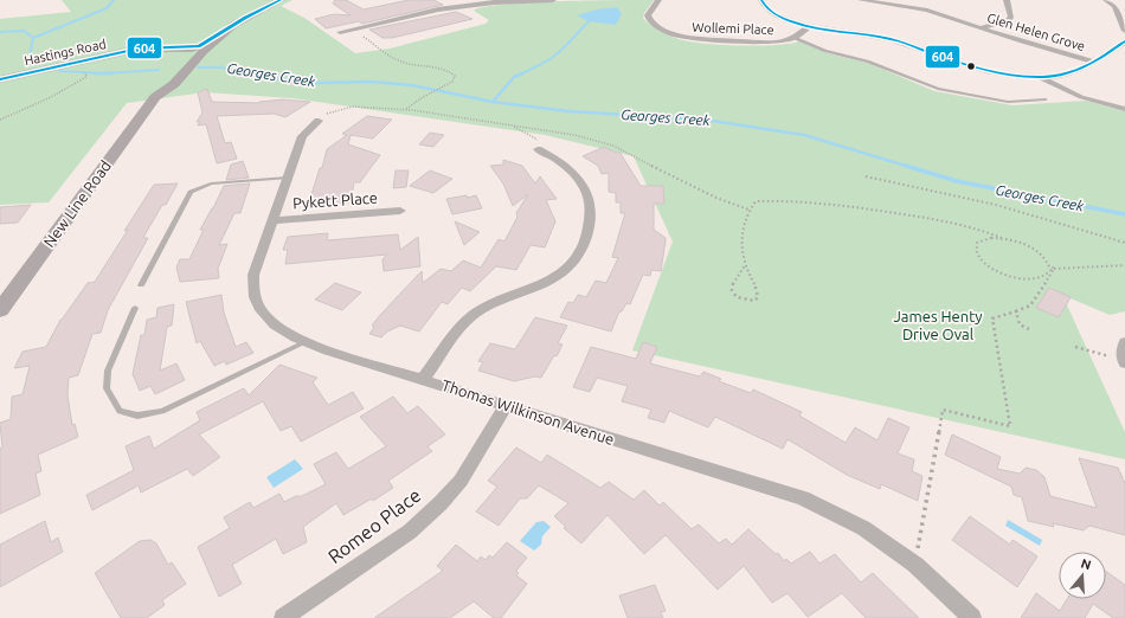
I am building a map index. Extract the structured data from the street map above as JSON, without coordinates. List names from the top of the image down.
{
  "streets": {
    "main road": ["Hastings Road", "New Line Road"],
    "street": [
      "Wollemi Place",
      "Glen Helen Grove",
      "Pykett Place",
      "Thomas Wilkinson Avenue",
      "Romeo Place"
    ]
  },
  "crossings": [
    ["Hastings Road", "New Line Road"],
    ["Pykett Place", "Thomas Wilkinson Avenue"],
    ["Thomas Wilkinson Avenue", "Romeo Place"]
  ],
  "water": ["Georges Creek"],
  "parks": ["James Henty Drive Oval"],
  "lines": ["transit line 604"],
  "north": "top"
}
